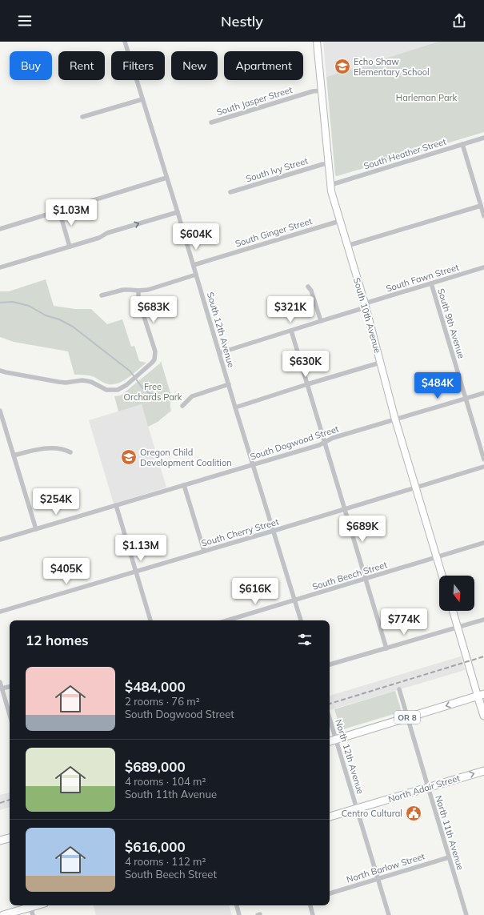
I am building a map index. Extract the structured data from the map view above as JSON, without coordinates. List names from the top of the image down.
{
  "streets": {
    "main road": ["South 10th Avenue", "OR 8", "North Adair Street"],
    "street": [
      "South Jasper Street",
      "South Heather Street",
      "South Ivy Street",
      "South Ginger Street",
      "South Fawn Street",
      "South 9th Avenue",
      "South 12th Avenue",
      "South Dogwood Street",
      "South Cherry Street",
      "South Beech Street",
      "North 12th Avenue",
      "North 11th Avenue",
      "North Barlow Street"
    ]
  },
  "crossings": [
    ["South Jasper Street", "South 10th Avenue"],
    ["South Heather Street", "South 10th Avenue"],
    ["South Ivy Street", "South 10th Avenue"],
    ["South Ginger Street", "South 10th Avenue"],
    ["South Ginger Street", "South 12th Avenue"],
    ["South Fawn Street", "South 10th Avenue"],
    ["South Fawn Street", "South 9th Avenue"],
    ["South Fawn Street", "South 12th Avenue"],
    ["South 10th Avenue", "South Dogwood Street"],
    ["South 10th Avenue", "South Cherry Street"],
    ["South 10th Avenue", "South Beech Street"],
    ["South 9th Avenue", "South Dogwood Street"],
    ["South 12th Avenue", "South Dogwood Street"],
    ["South 12th Avenue", "South Cherry Street"],
    ["South 12th Avenue", "South Beech Street"],
    ["OR 8", "North 12th Avenue"],
    ["OR 8", "North 11th Avenue"],
    ["North 12th Avenue", "North Adair Street"],
    ["North 12th Avenue", "North Barlow Street"],
    ["North Adair Street", "North 11th Avenue"],
    ["North 11th Avenue", "North Barlow Street"]
  ],
  "one_way": ["North Adair Street"],
  "parks": ["Harleman Park", "Free Orchards Park"],
  "places": {
    "school or university": ["Echo Shaw Elementary School", "Oregon Child Development Coalition"],
    "public building": ["Centro Cultural"]
  },
  "north": "bottom",
  "page": {
    "header": "Nestly",
    "chip": [
      "Buy",
      "Rent",
      "Filters",
      "New",
      "Apartment"
    ],
    "price": [
      "$1.03M",
      "$604K",
      "$683K",
      "$321K",
      "$630K",
      "$484K",
      "$254K",
      "$689K",
      "$1.13M",
      "$405K",
      "$616K",
      "$774K"
    ],
    "heading": "12 homes",
    "list": [
      {
        "name": "$484,000",
        "note": "2 rooms · 76 m² · South Dogwood Street"
      },
      {
        "name": "$689,000",
        "note": "4 rooms · 104 m² · South 11th Avenue"
      },
      {
        "name": "$616,000",
        "note": "4 rooms · 112 m² · South Beech Street"
      }
    ]
  }
}
